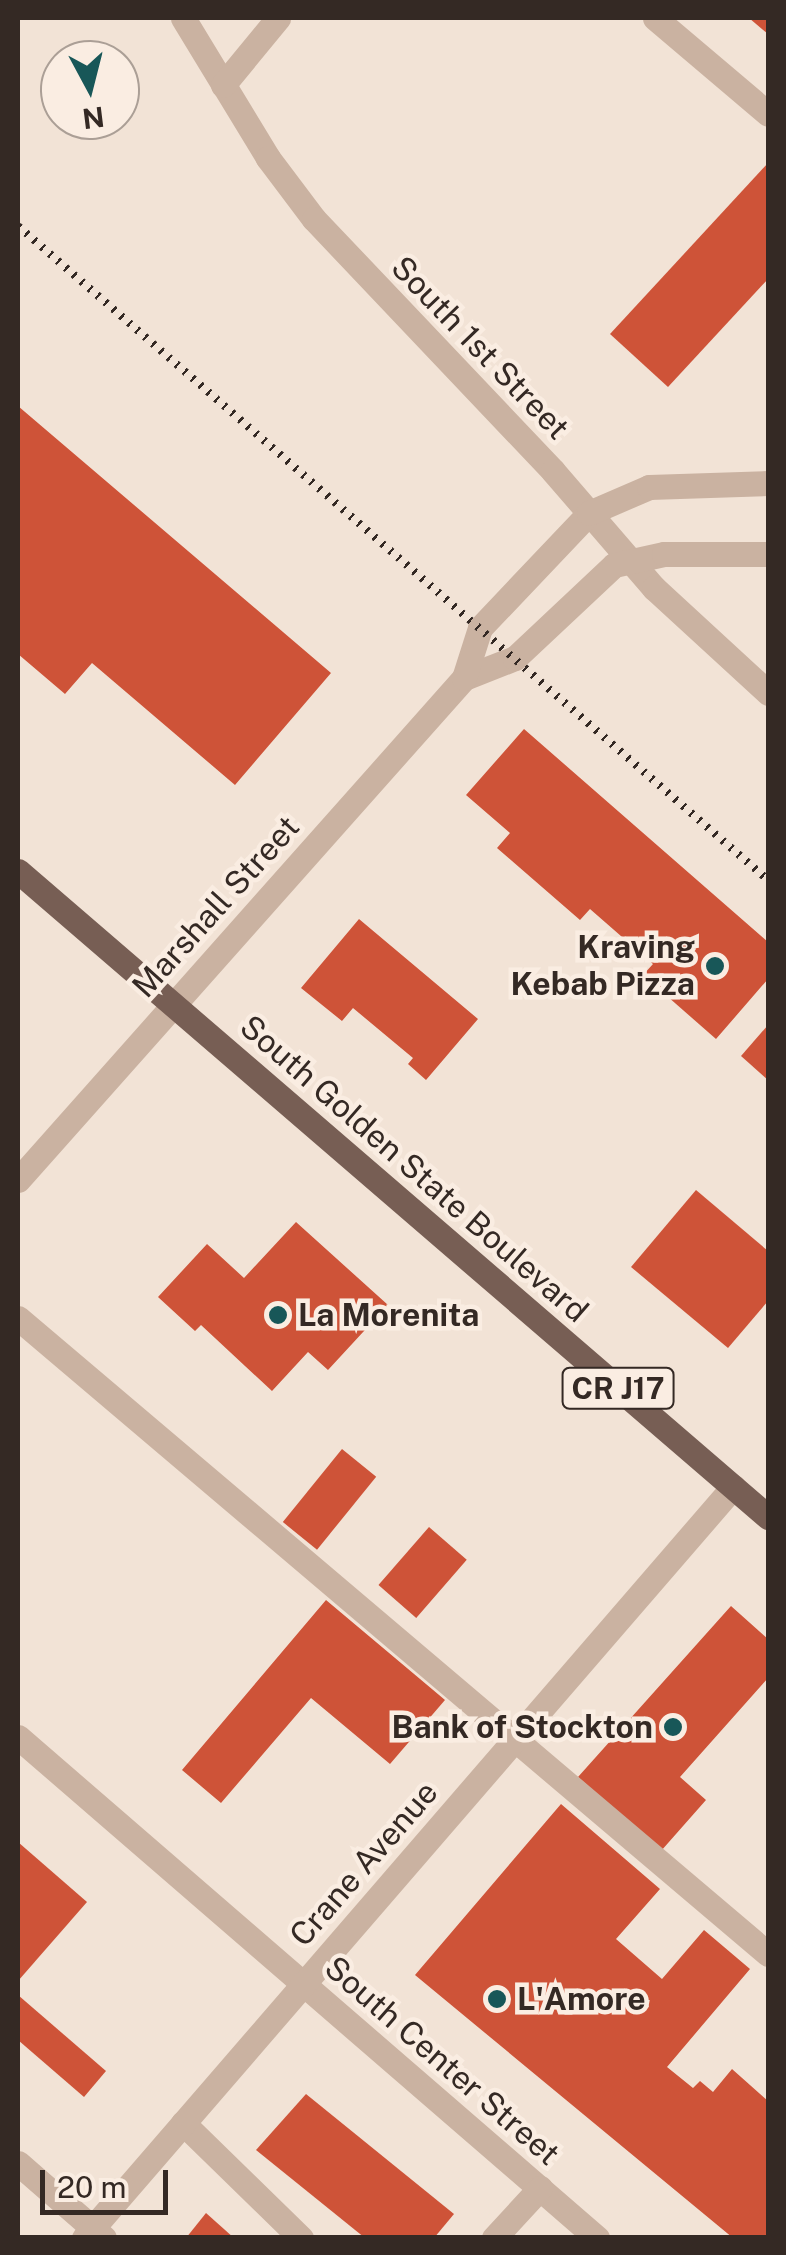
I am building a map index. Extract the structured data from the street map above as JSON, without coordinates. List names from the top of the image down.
{
  "streets": {
    "main road": ["South Golden State Boulevard", "CR J17"],
    "street": [
      "South 1st Street",
      "Marshall Street",
      "Crane Avenue",
      "South Center Street"
    ]
  },
  "crossings": [
    ["South 1st Street", "Marshall Street"],
    ["Marshall Street", "South Golden State Boulevard"],
    ["South Golden State Boulevard", "Crane Avenue"],
    ["Crane Avenue", "South Center Street"]
  ],
  "places": [
    "Kraving Kebab Pizza",
    "La Morenita",
    "Bank of Stockton",
    "L'Amore"
  ],
  "scale_bar": "20 m",
  "north": "bottom"
}
